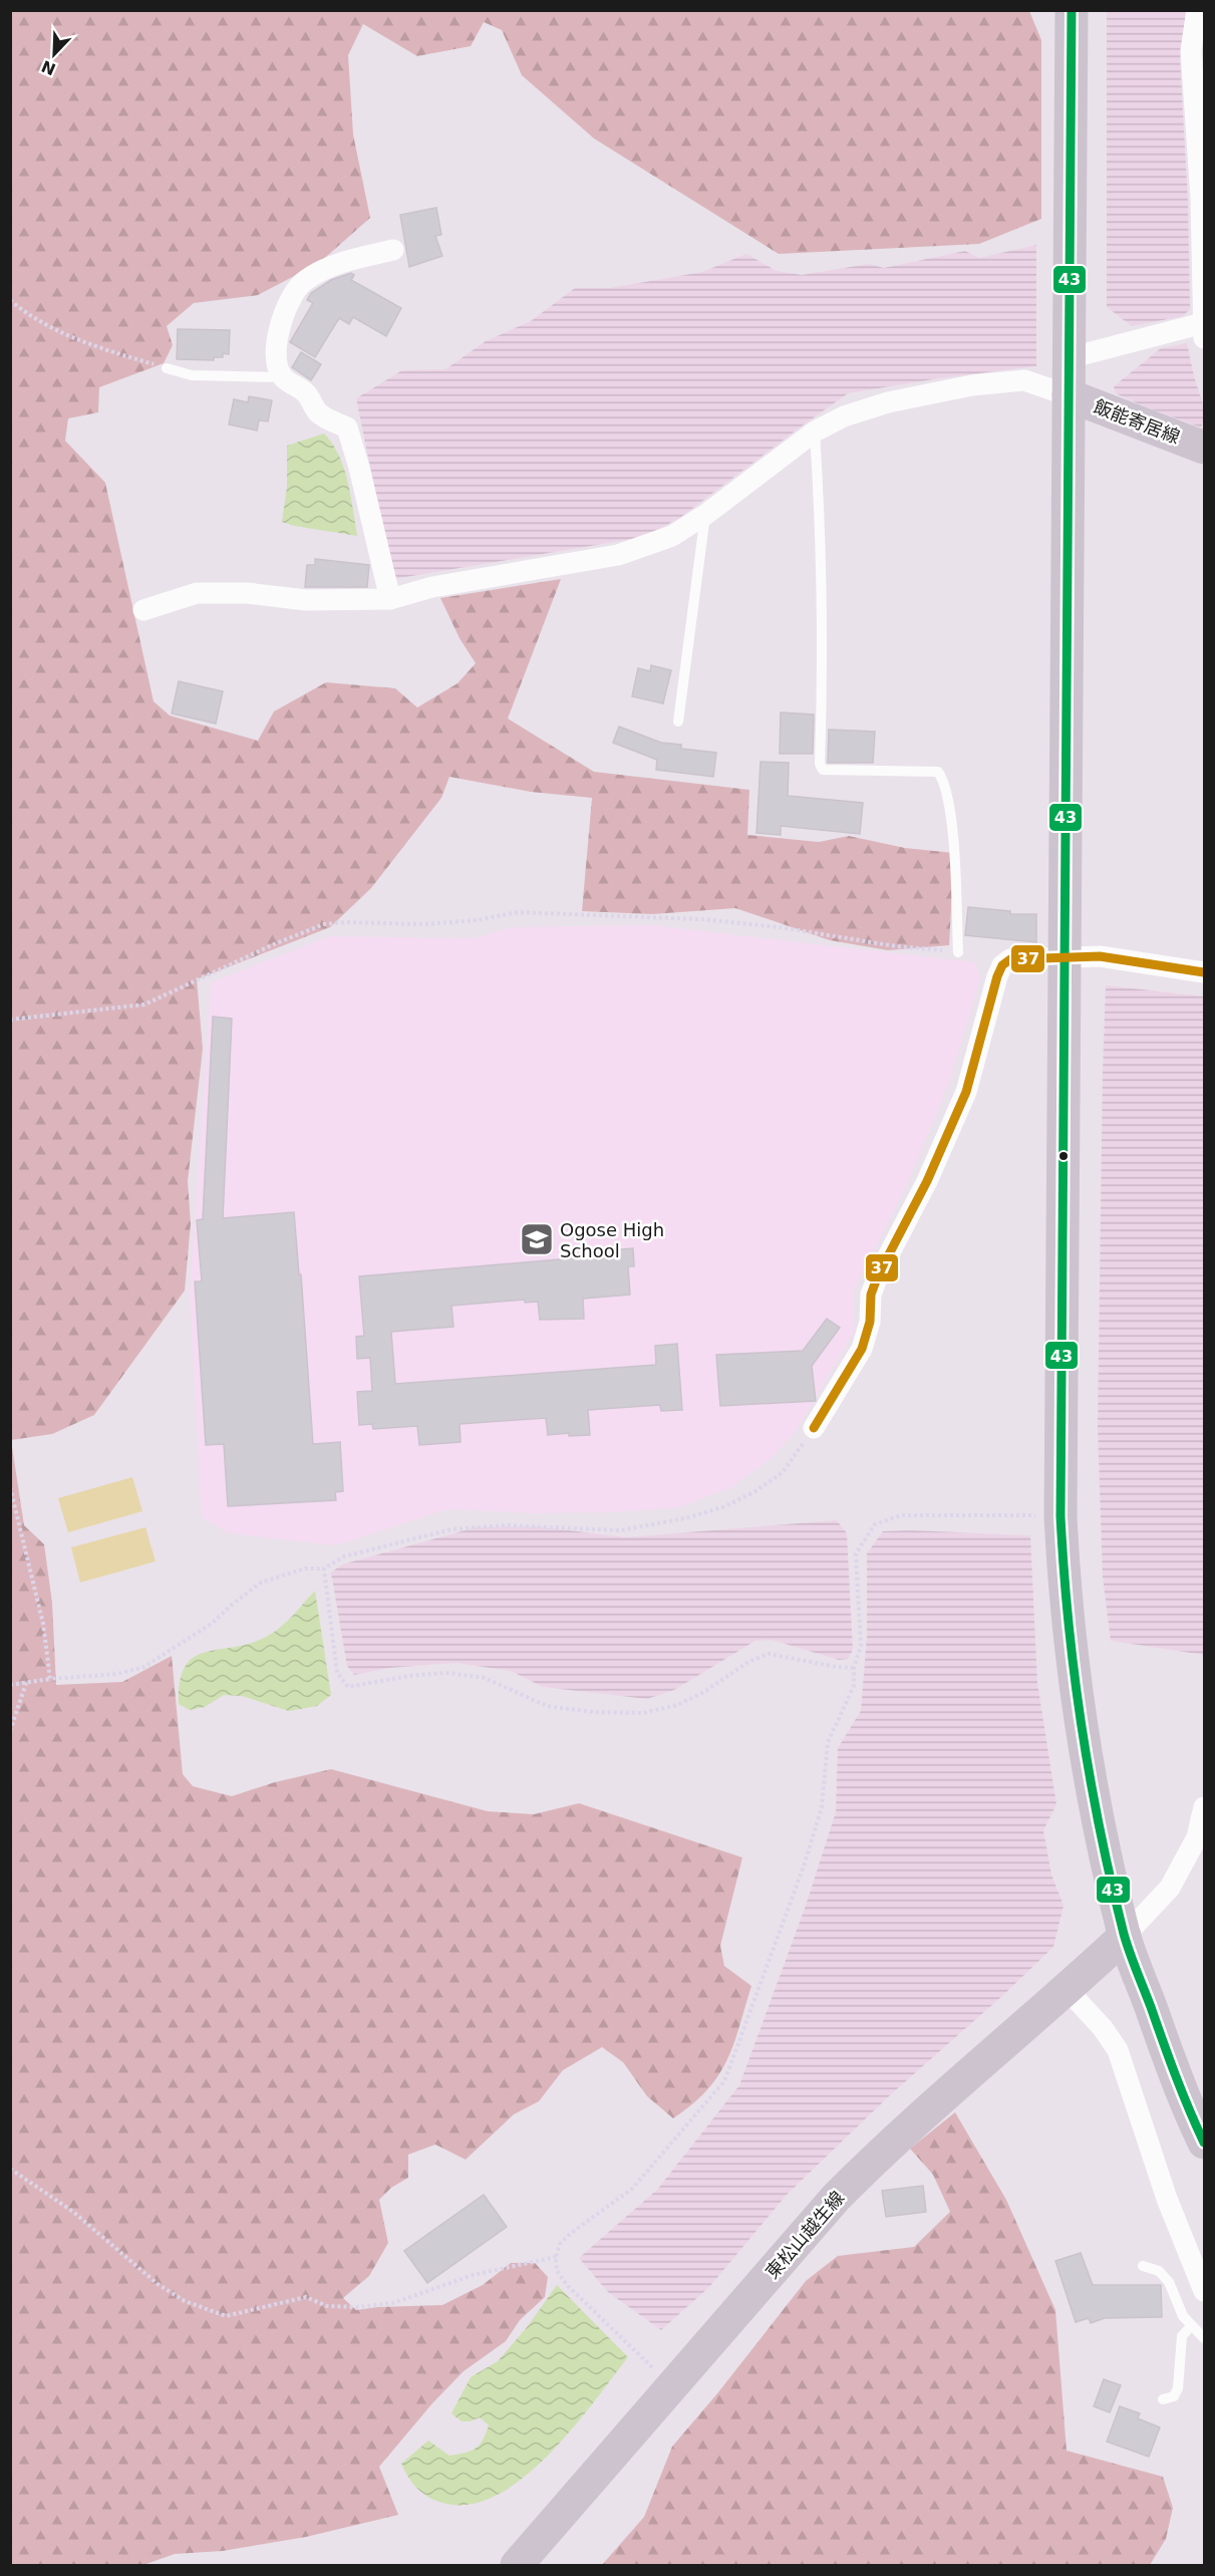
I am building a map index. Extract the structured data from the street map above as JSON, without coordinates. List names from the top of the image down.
{
  "streets": {
    "main road": ["飯能寄居線", "東松山越生線"]
  },
  "crossings": [
    ["飯能寄居線", "東松山越生線"]
  ],
  "places": {
    "school or university": ["Ogose High School"]
  },
  "lines": ["transit line 43", "transit line 37"],
  "north": "bottom left"
}
